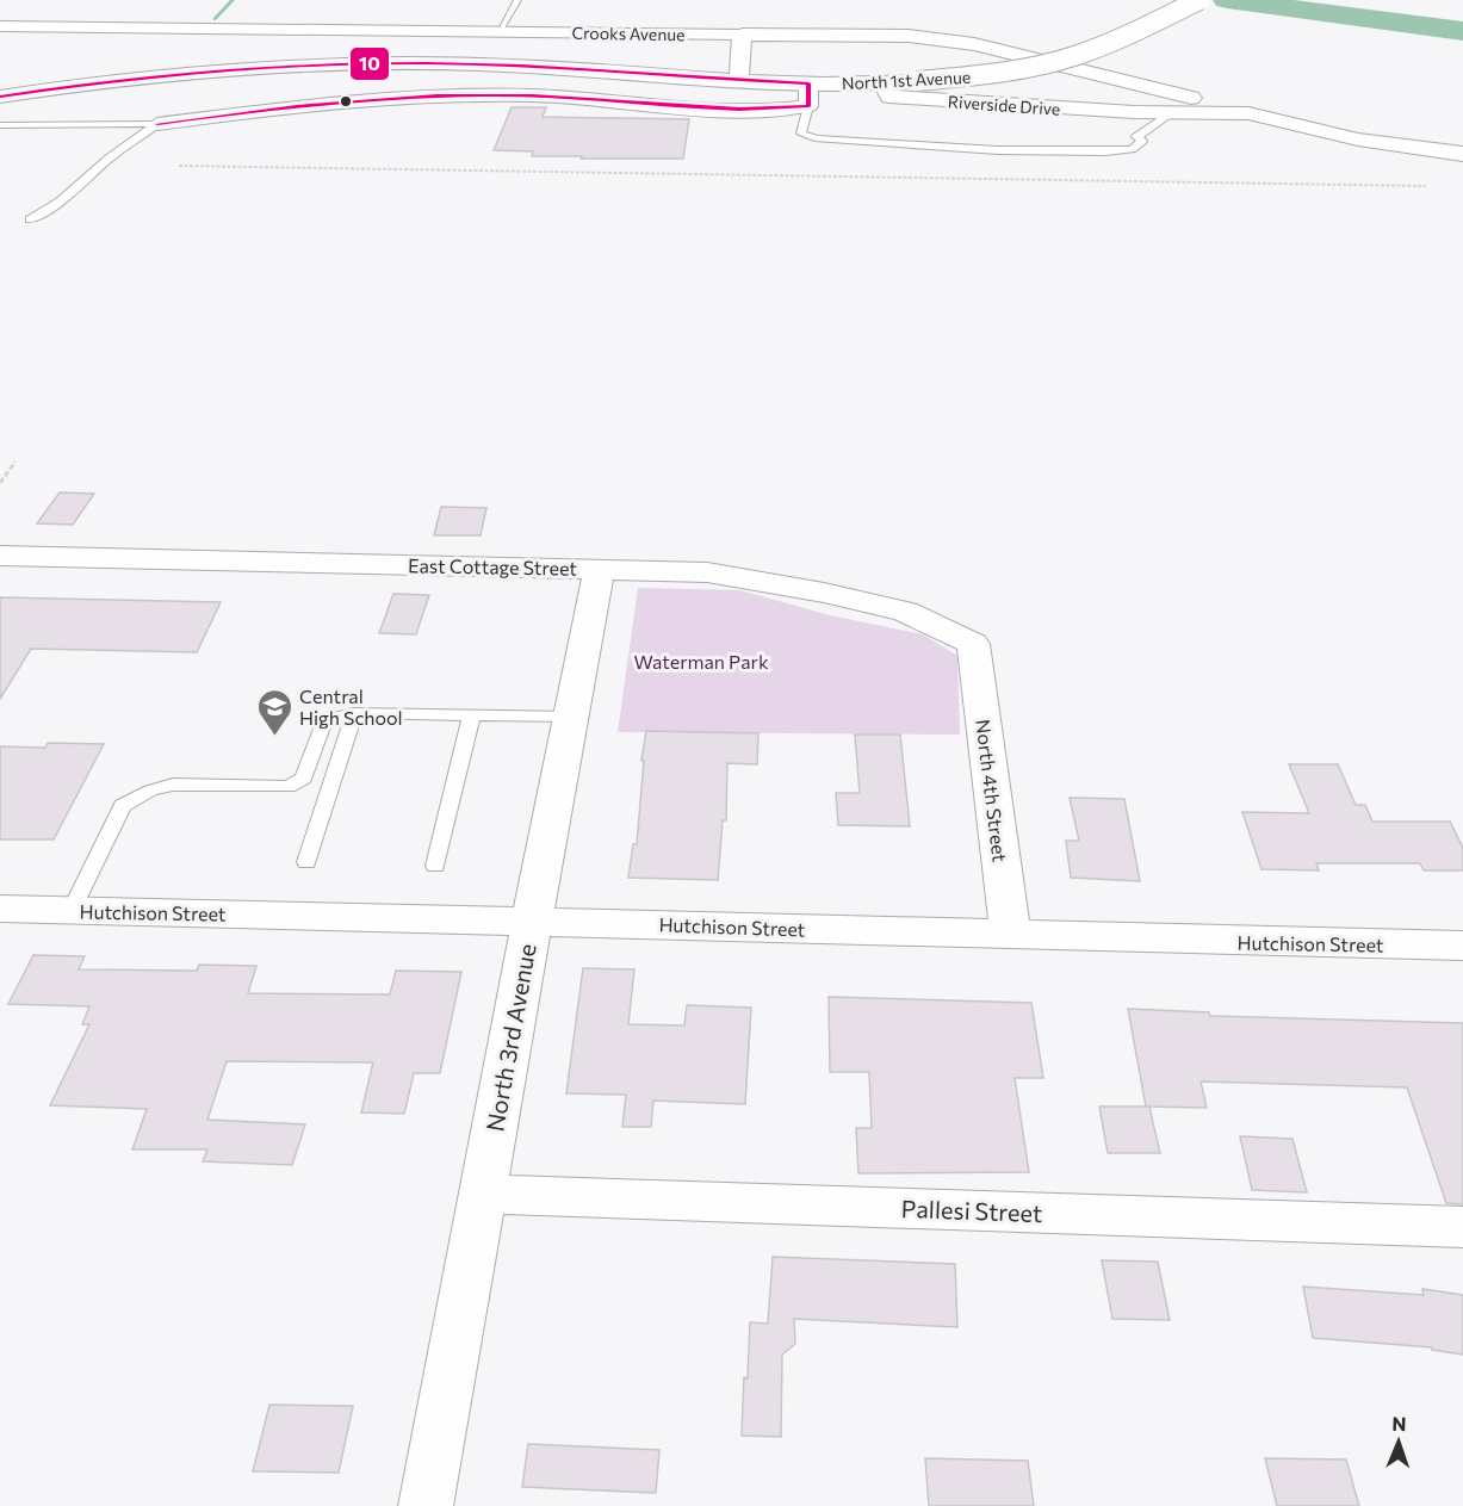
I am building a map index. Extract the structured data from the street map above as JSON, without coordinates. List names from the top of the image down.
{
  "streets": {
    "street": [
      "Crooks Avenue",
      "North 1st Avenue",
      "Riverside Drive",
      "East Cottage Street",
      "North 4th Street",
      "Hutchison Street",
      "North 3rd Avenue",
      "Pallesi Street"
    ]
  },
  "crossings": [
    ["Crooks Avenue", "Riverside Drive"],
    ["North 1st Avenue", "Riverside Drive"],
    ["East Cottage Street", "North 4th Street"],
    ["East Cottage Street", "North 3rd Avenue"],
    ["North 4th Street", "Hutchison Street"],
    ["Hutchison Street", "North 3rd Avenue"],
    ["North 3rd Avenue", "Pallesi Street"]
  ],
  "parks": ["Waterman Park"],
  "places": {
    "school or university": ["Central High School"]
  },
  "lines": ["transit line 10"],
  "north": "top"
}
